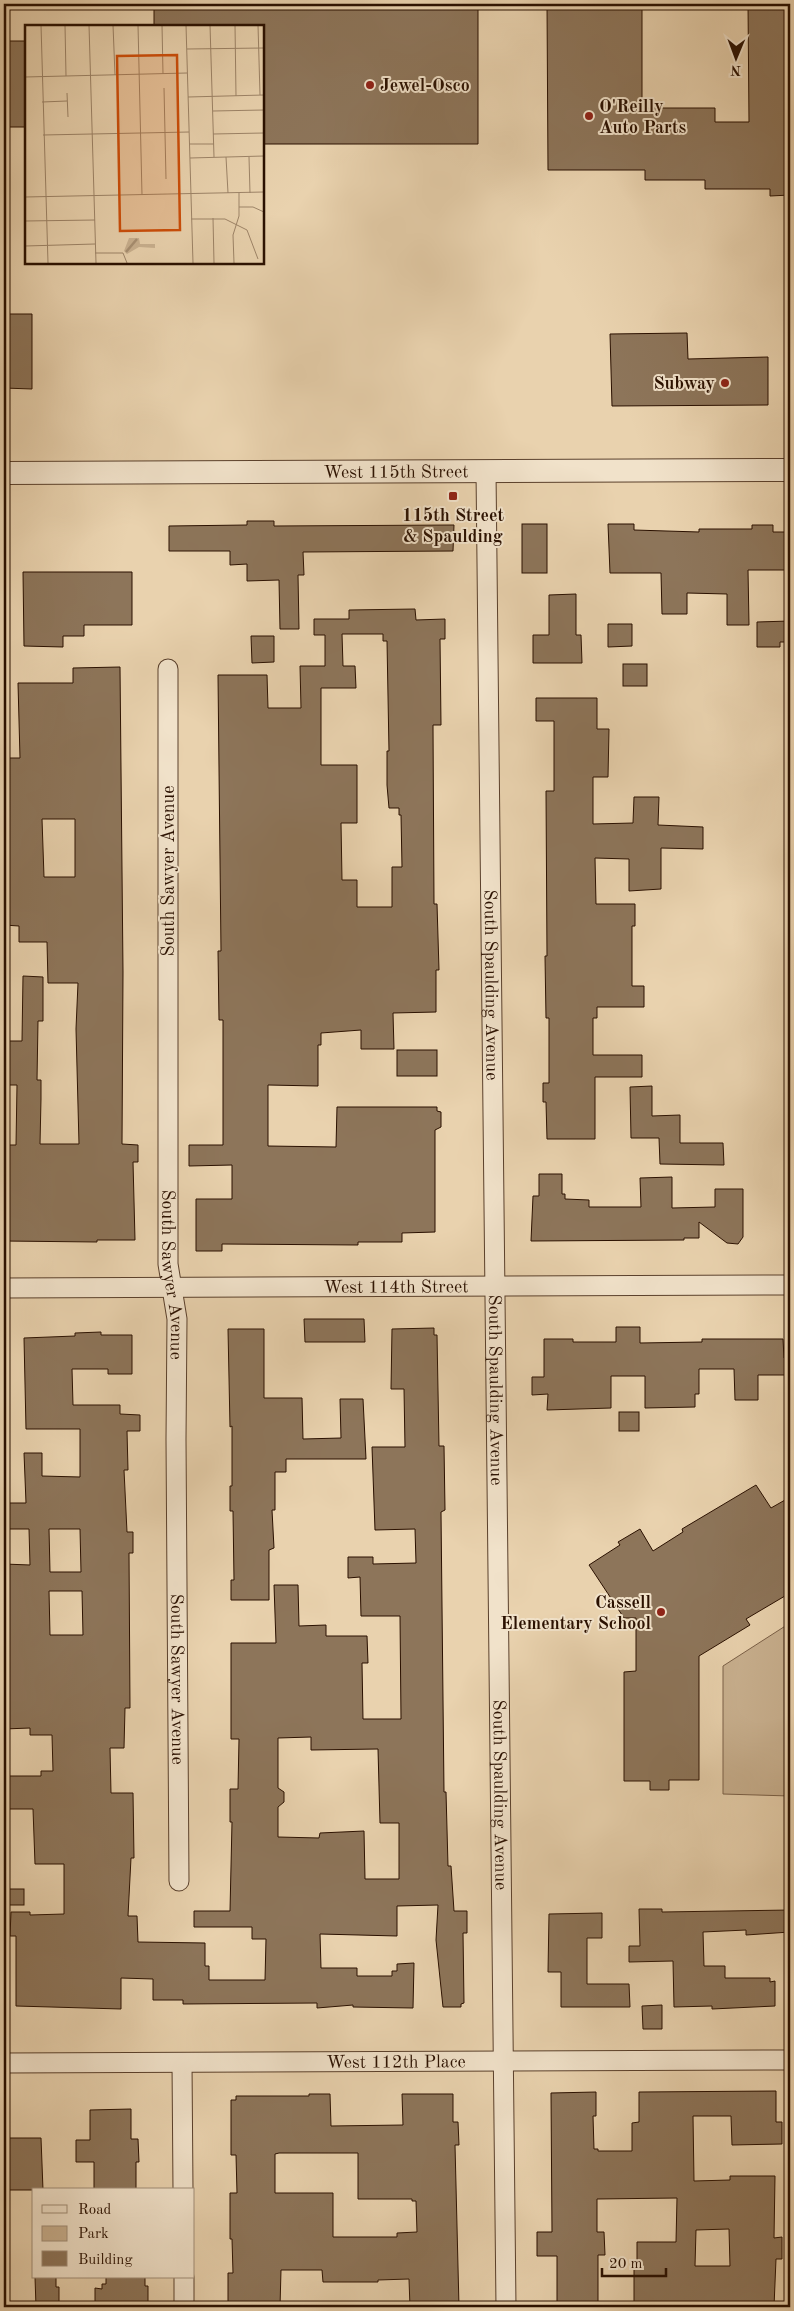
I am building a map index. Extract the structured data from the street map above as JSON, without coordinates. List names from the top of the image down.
{
  "streets": {
    "street": [
      "West 115th Street",
      "South Sawyer Avenue",
      "South Spaulding Avenue",
      "West 114th Street",
      "West 112th Place"
    ]
  },
  "crossings": [
    ["West 115th Street", "South Spaulding Avenue"],
    ["South Sawyer Avenue", "West 114th Street"],
    ["South Spaulding Avenue", "West 114th Street"],
    ["South Spaulding Avenue", "West 112th Place"]
  ],
  "places": {
    "other": [
      "Jewel-Osco",
      "O'Reilly Auto Parts",
      "Subway",
      "Cassell Elementary School"
    ],
    "transit": ["115th Street & Spaulding"]
  },
  "legend": ["Road", "Park", "Building"],
  "scale_bar": "20 m",
  "north": "bottom"
}
